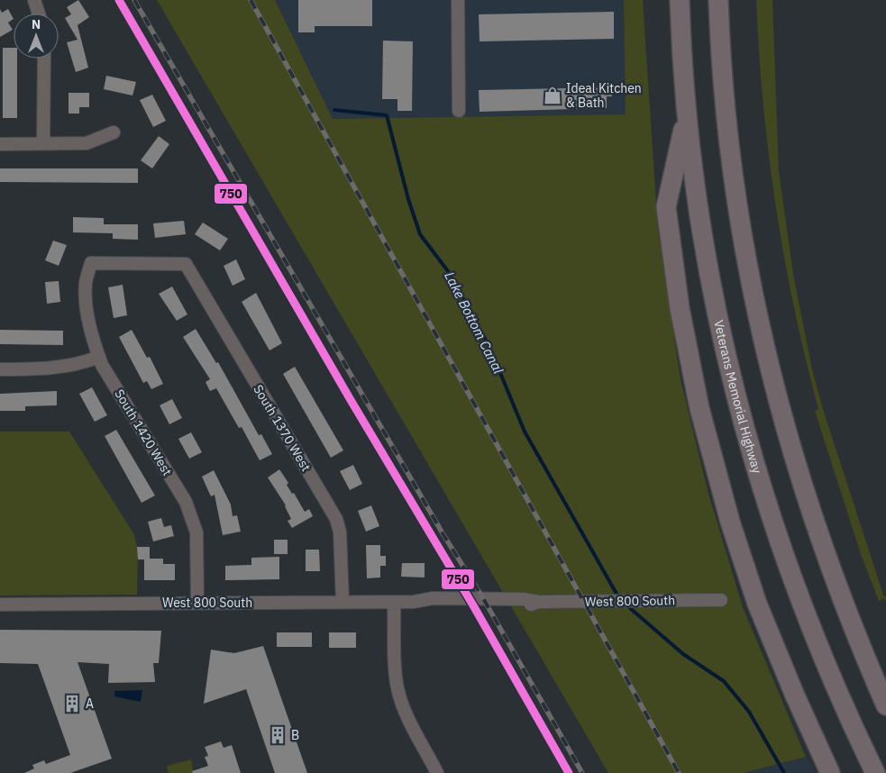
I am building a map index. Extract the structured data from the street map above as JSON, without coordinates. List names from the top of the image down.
{
  "streets": {
    "highway": ["Veterans Memorial Highway"],
    "street": ["South 1370 West", "South 1420 West", "West 800 South"]
  },
  "crossings": [
    ["South 1370 West", "South 1420 West"],
    ["South 1370 West", "West 800 South"],
    ["South 1420 West", "West 800 South"]
  ],
  "water": ["Lake Bottom Canal"],
  "places": {
    "shop": ["Ideal Kitchen & Bath"],
    "building": ["A", "B"]
  },
  "lines": ["transit line 750"],
  "north": "top"
}
